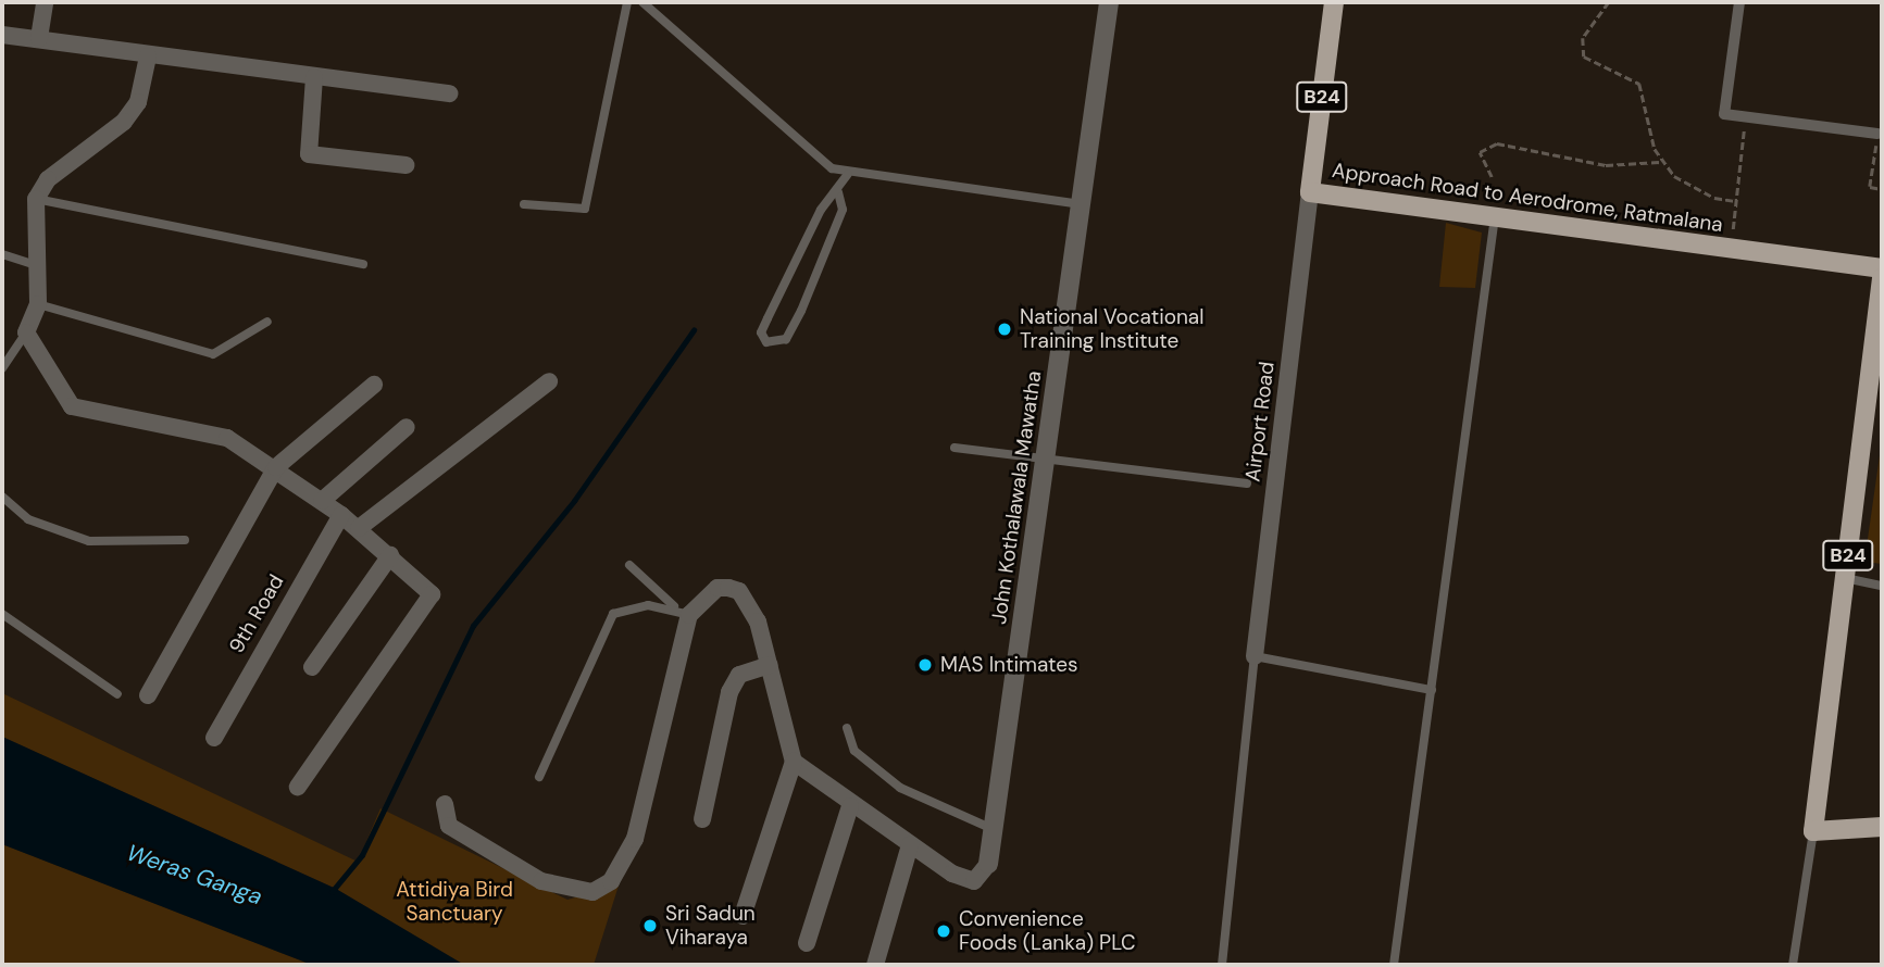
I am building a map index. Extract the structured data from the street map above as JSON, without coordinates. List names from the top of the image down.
{
  "streets": {
    "main road": ["B24", "Approach Road to Aerodrome, Ratmalana"],
    "street": ["Airport Road", "John Kothalawala Mawatha", "9th Road"]
  },
  "crossings": [
    ["Approach Road to Aerodrome, Ratmalana", "Airport Road"]
  ],
  "water": ["Weras Ganga"],
  "parks": ["Attidiya Bird Sanctuary"],
  "places": [
    "National Vocational Training Institute",
    "MAS Intimates",
    "Sri Sadun Viharaya",
    "Convenience Foods (Lanka) PLC"
  ]
}
